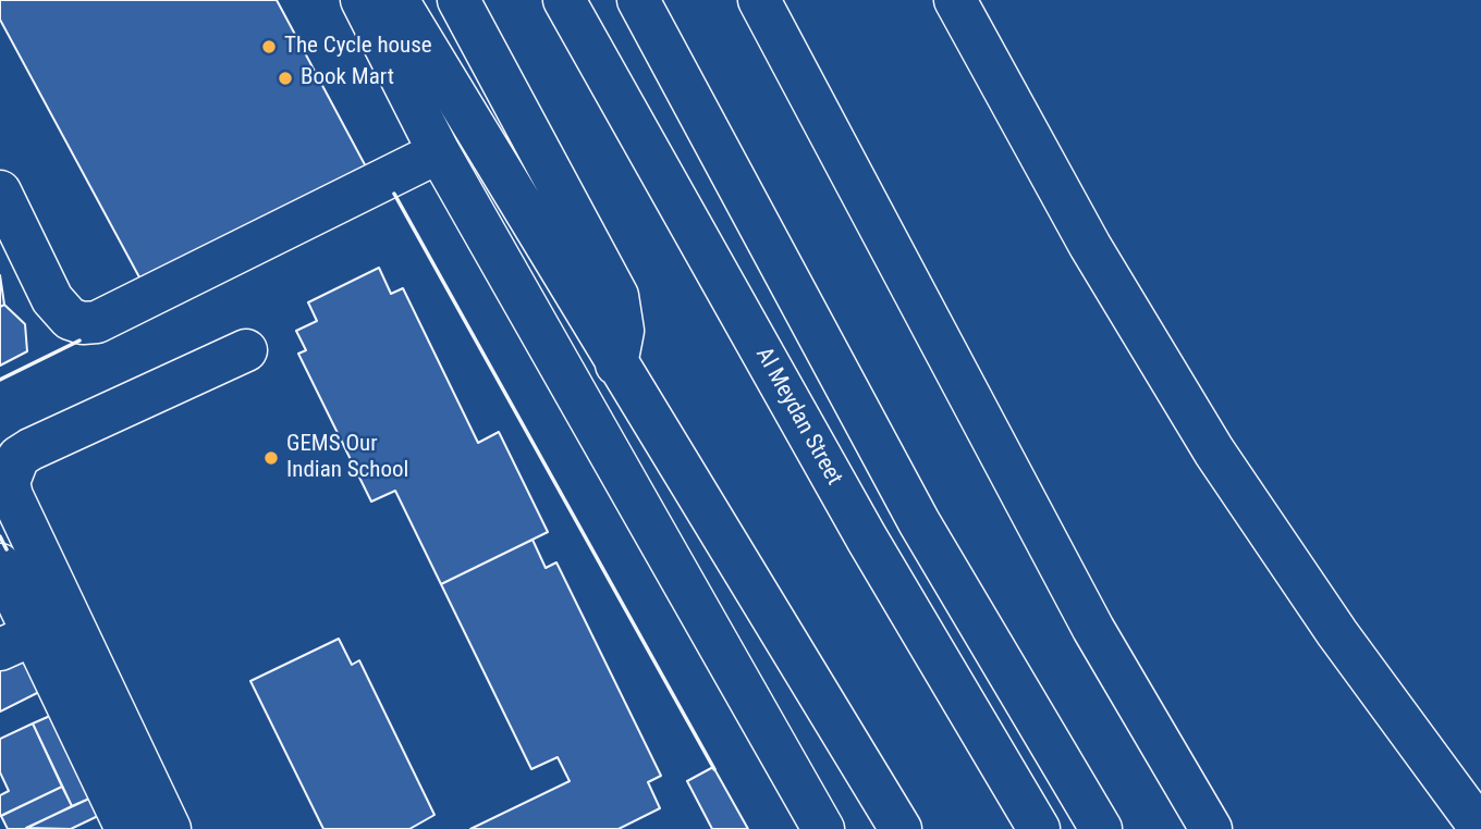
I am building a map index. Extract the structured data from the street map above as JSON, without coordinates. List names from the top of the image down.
{
  "streets": {
    "main road": ["Al Meydan Street"]
  },
  "places": ["The Cycle house", "Book Mart", "GEMS Our Indian School"]
}
